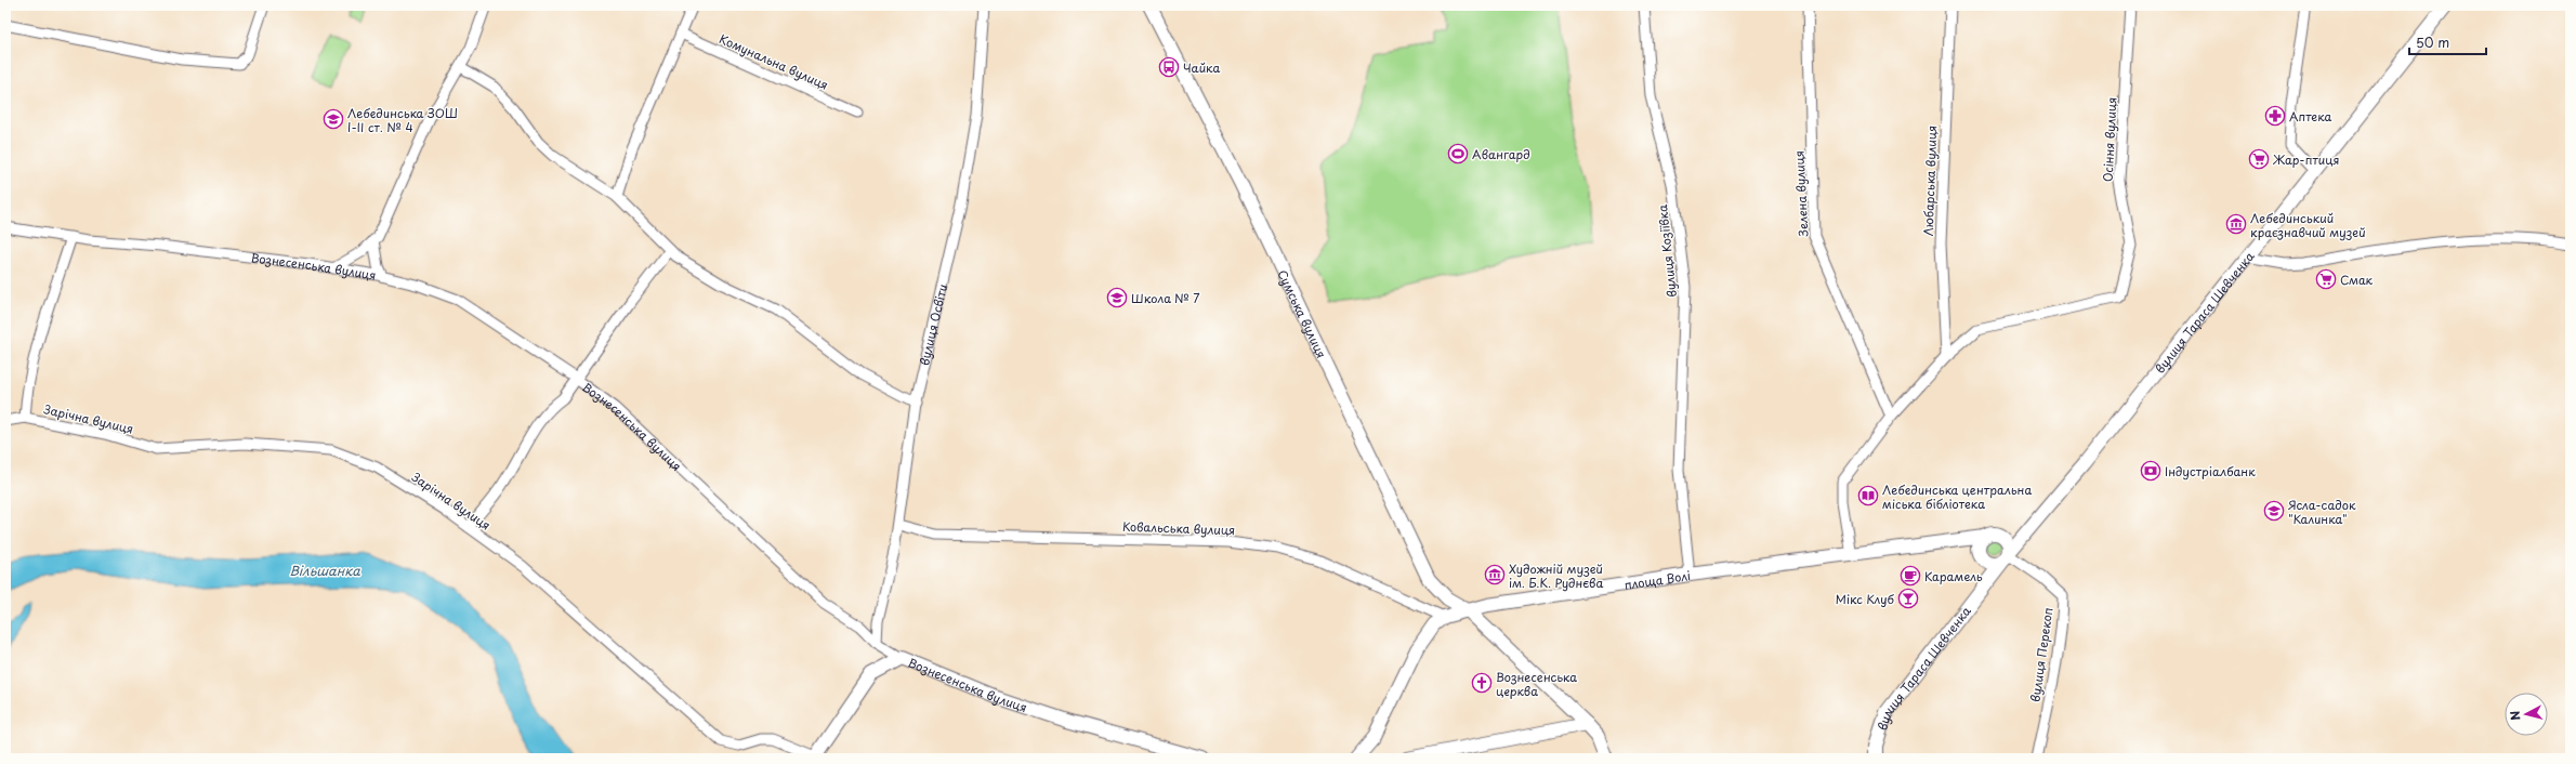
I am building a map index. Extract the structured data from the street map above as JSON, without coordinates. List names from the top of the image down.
{
  "streets": {
    "main road": [
      "Вознесенська вулиця",
      "вулиця Тараса Шевченка",
      "Сумська вулиця",
      "площа Волі"
    ],
    "street": [
      "Комунальна вулиця",
      "Осіння вулиця",
      "Любарська вулиця",
      "Зелена вулиця",
      "вулиця Козіївка",
      "вулиця Освіти",
      "Зарічна вулиця",
      "Ковальська вулиця",
      "вулиця Перекоп"
    ]
  },
  "crossings": [
    ["Осіння вулиця", "Любарська вулиця"],
    ["вулиця Козіївка", "площа Волі"],
    ["Вознесенська вулиця", "вулиця Освіти"],
    ["вулиця Тараса Шевченка", "площа Волі"],
    ["вулиця Тараса Шевченка", "вулиця Перекоп"],
    ["Сумська вулиця", "площа Волі"],
    ["вулиця Освіти", "Ковальська вулиця"],
    ["Ковальська вулиця", "площа Волі"],
    ["площа Волі", "вулиця Перекоп"]
  ],
  "water": ["Вільшанка"],
  "places": {
    "bus stop": ["Чайка"],
    "pharmacy": ["Аптека"],
    "school or university": ["Лебединська ЗОШ І-ІІ ст. № 4", "Школа № 7", "Ясла-садок \"Калинка\""],
    "sports": ["Авангард"],
    "supermarket": ["Жар-птиця", "Смак"],
    "museum": ["Лебединський краєзнавчий музей", "Художній музей ім. Б.К. Руднєва"],
    "bank": ["Індустріалбанк"],
    "library": ["Лебединська центральна міська бібліотека"],
    "cafe": ["Карамель"],
    "bar": ["Мікс Клуб"],
    "church": ["Вознесенська церква"]
  },
  "scale_bar": "50 m",
  "north": "left"
}
